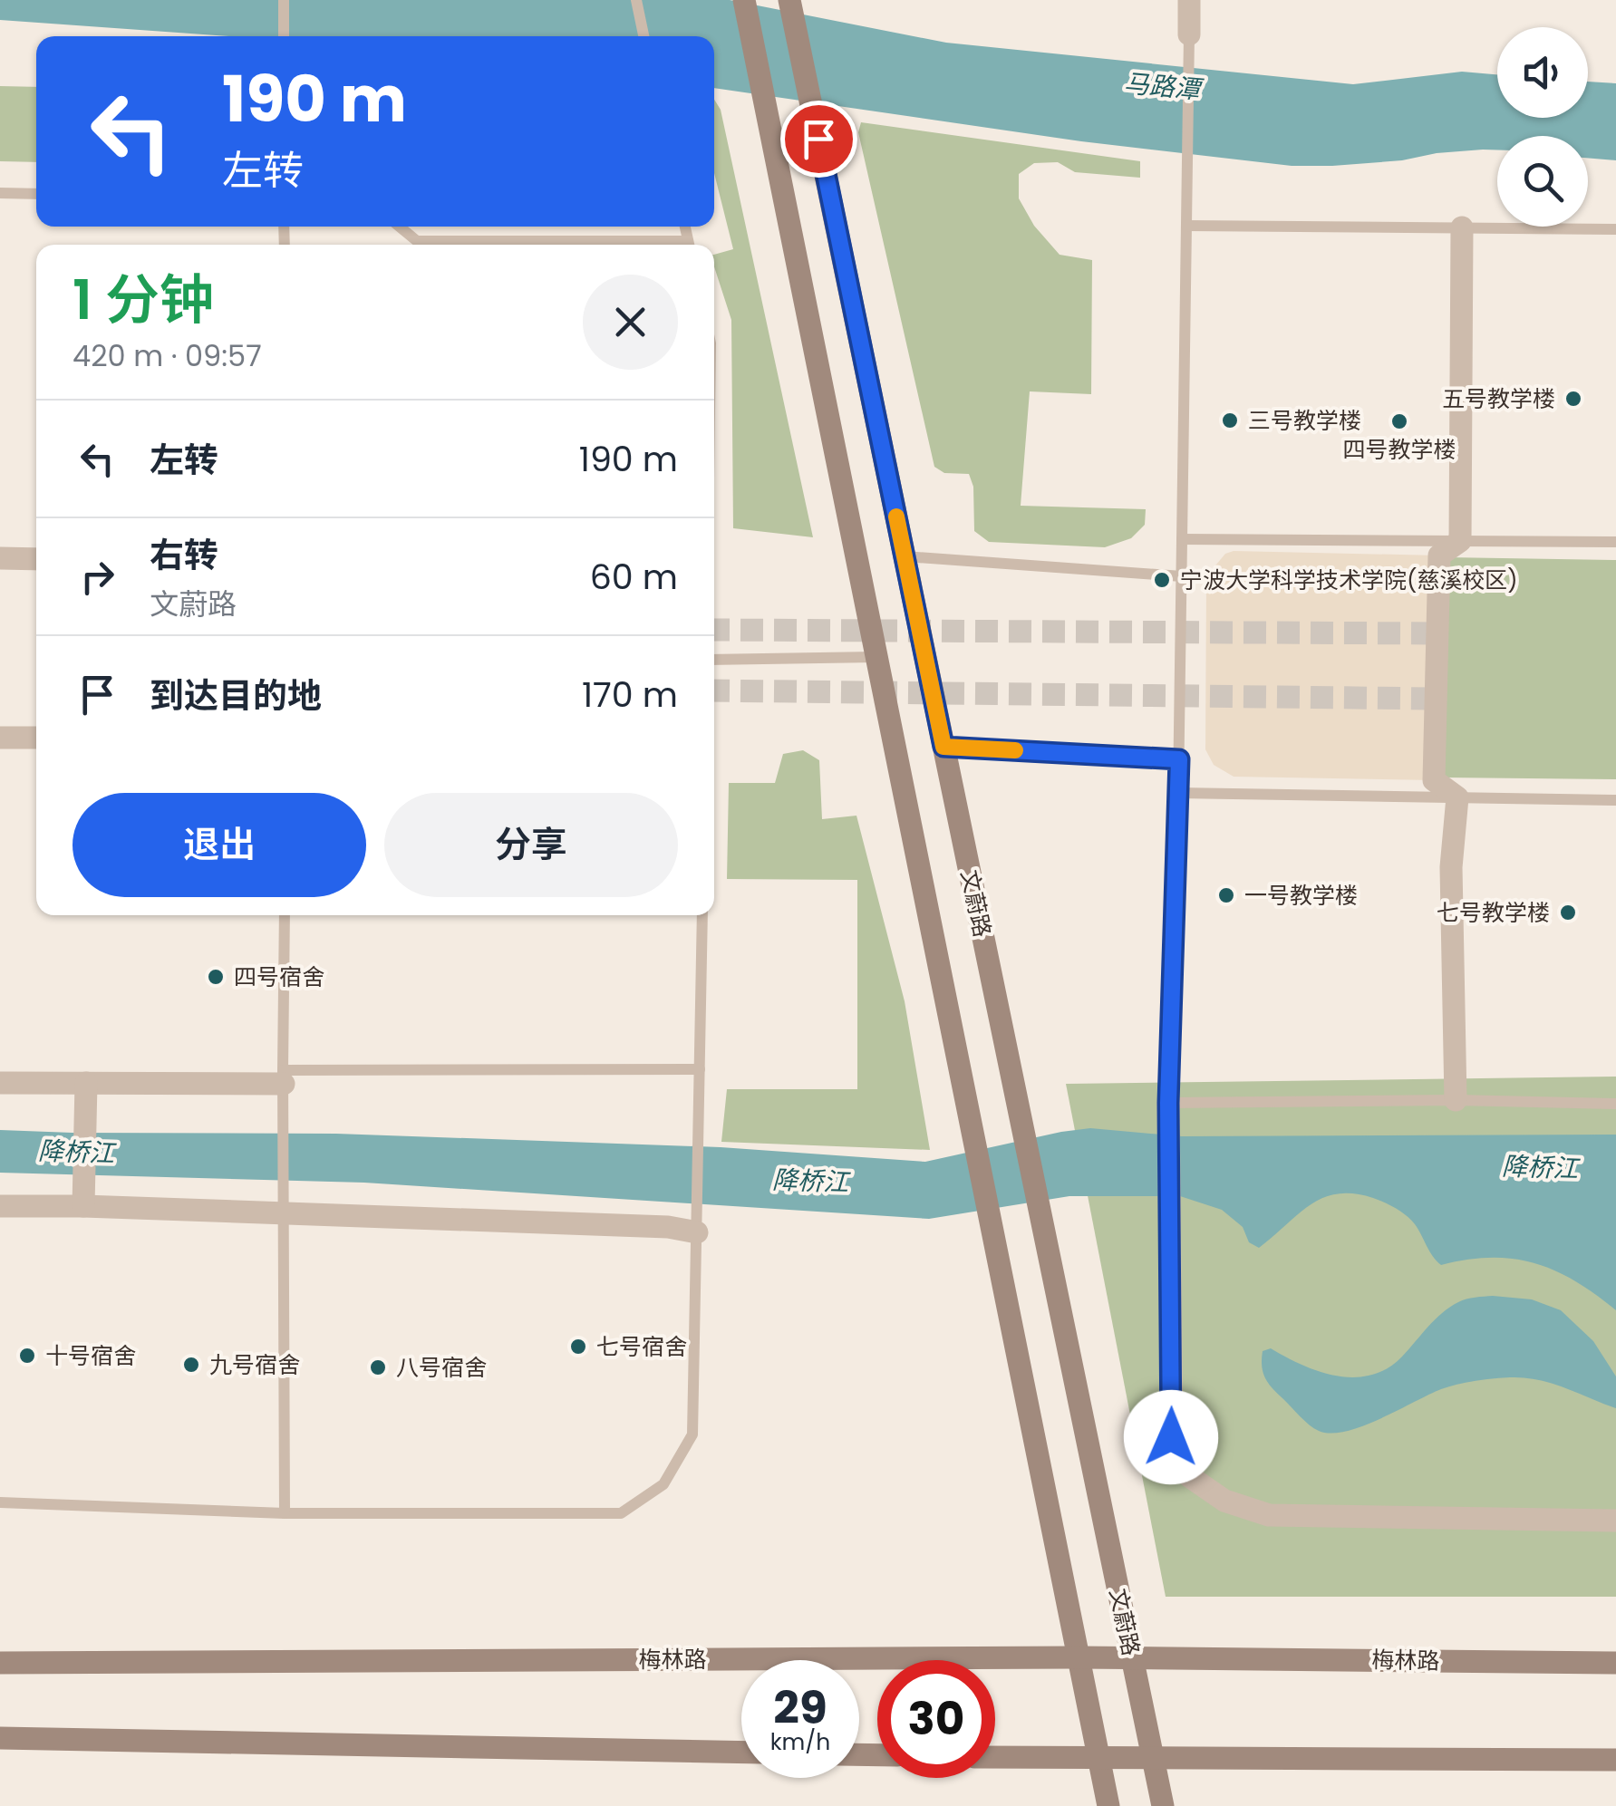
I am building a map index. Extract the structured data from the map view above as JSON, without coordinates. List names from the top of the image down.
{
  "streets": {
    "main road": ["文蔚路", "梅林路"]
  },
  "crossings": [
    ["文蔚路", "梅林路"]
  ],
  "water": ["马路潭", "降桥江"],
  "places": [
    "五号教学楼",
    "三号教学楼",
    "四号教学楼",
    "宁波大学科学技术学院(慈溪校区)",
    "一号教学楼",
    "七号教学楼",
    "四号宿舍",
    "七号宿舍",
    "十号宿舍",
    "九号宿舍",
    "八号宿舍"
  ],
  "page": {
    "turn": ["190 m", "左转"],
    "heading": ["1 分钟", "420 m · 09:57"],
    "list": [
      {
        "name": "左转",
        "value": "190 m"
      },
      {
        "name": "右转",
        "note": "文蔚路",
        "value": "60 m"
      },
      {
        "name": "到达目的地",
        "value": "170 m"
      }
    ],
    "buttons": ["退出", "分享"],
    "speed": "29 km/h",
    "limit": "30"
  }
}
